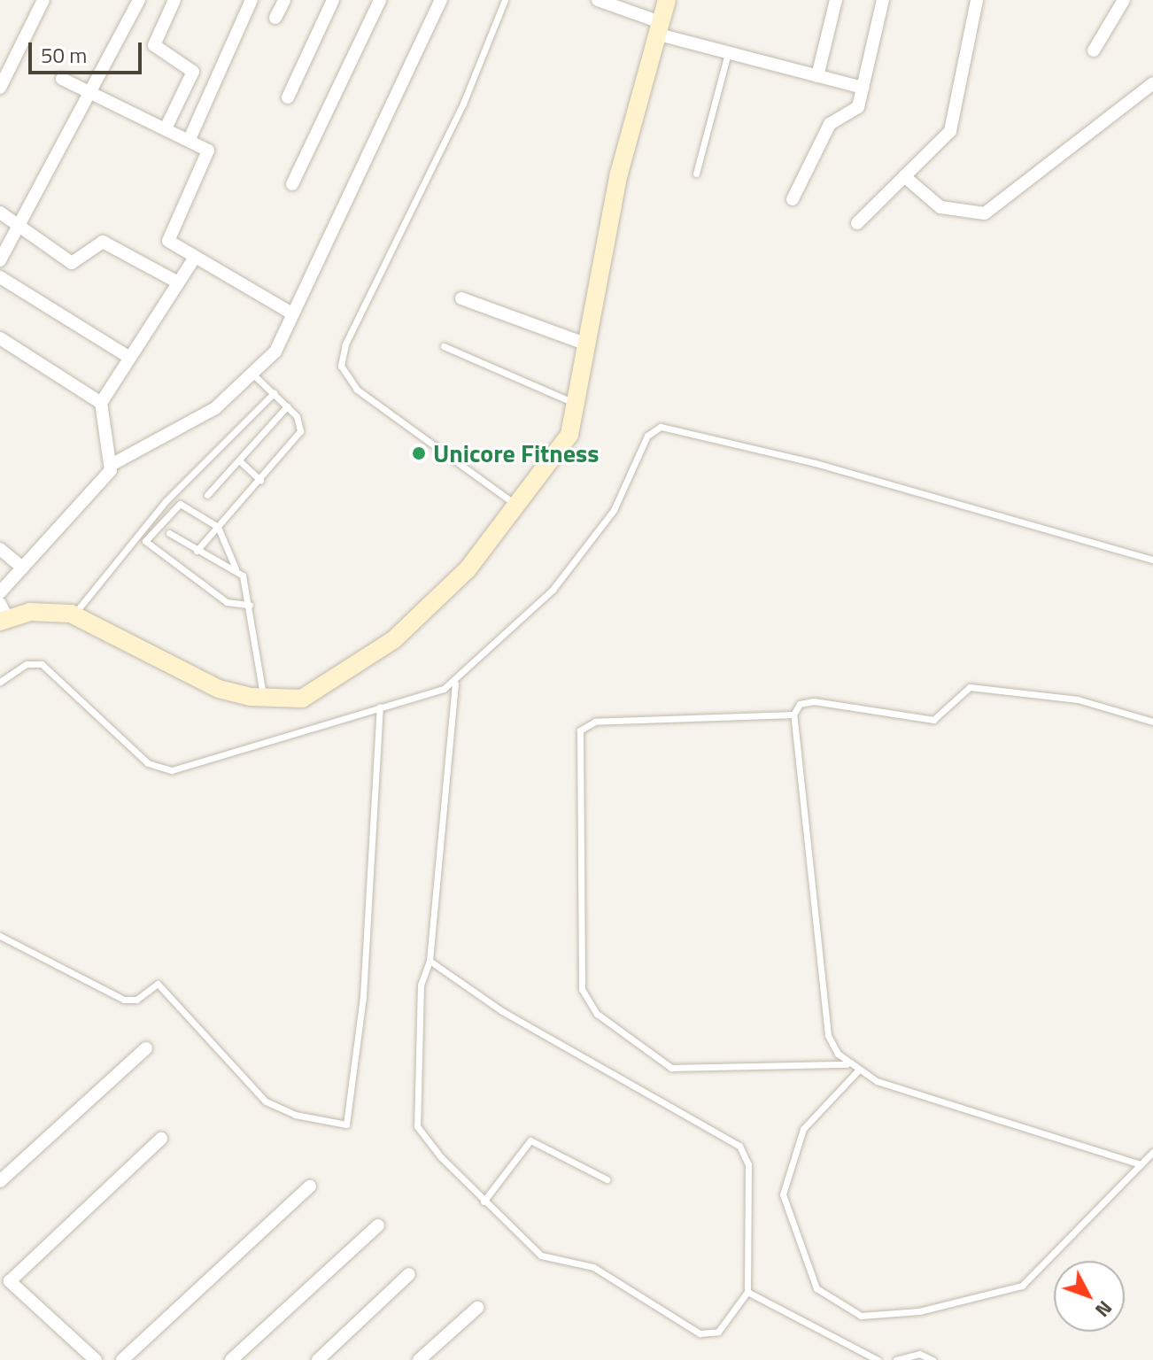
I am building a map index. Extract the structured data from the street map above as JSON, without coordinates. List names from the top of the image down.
{
  "places": ["Unicore Fitness"],
  "scale_bar": "50 m",
  "north": "bottom right"
}
